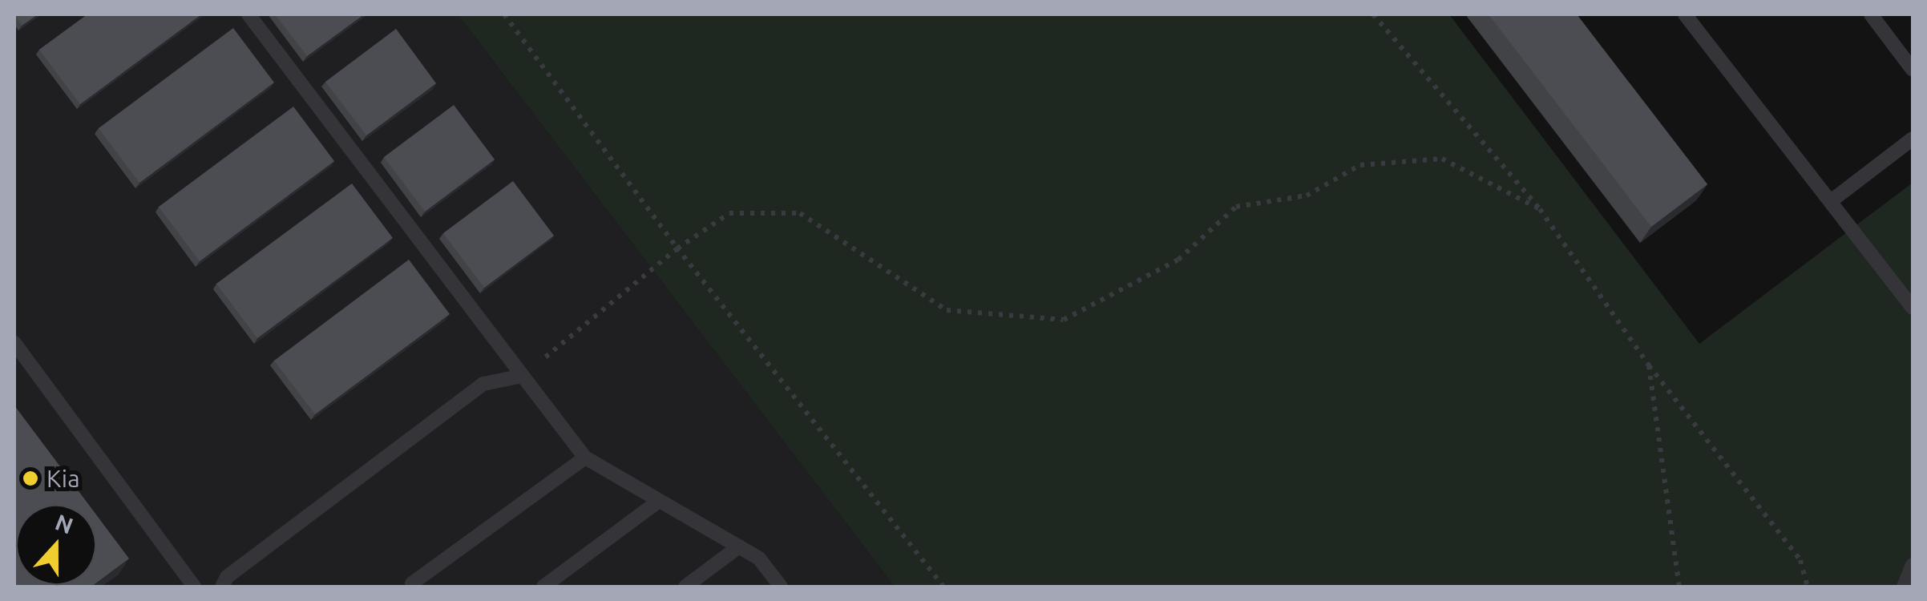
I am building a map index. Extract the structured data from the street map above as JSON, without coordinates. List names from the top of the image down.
{
  "places": ["Kia"],
  "north": "top"
}
